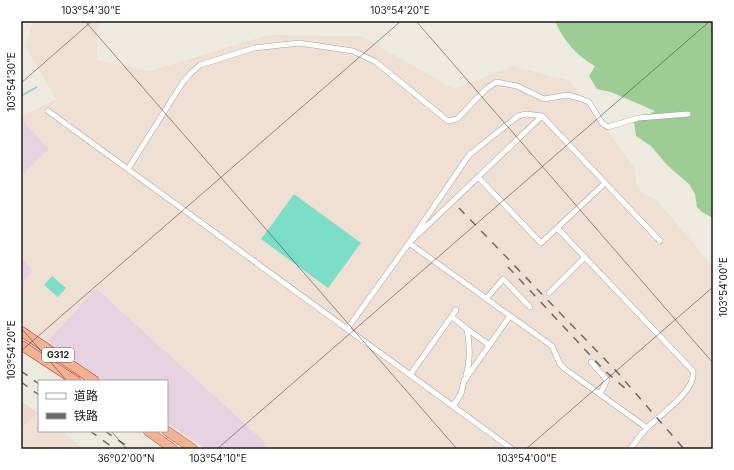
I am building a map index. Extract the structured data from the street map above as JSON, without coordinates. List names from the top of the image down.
{
  "streets": {
    "highway": ["G312"]
  },
  "legend": ["道路", "铁路"],
  "coordinates": [
    "103°54'30\"E",
    "103°54'20\"E",
    "103°54'00\"E",
    "36°02'00\"N",
    "103°54'10\"E"
  ]
}
